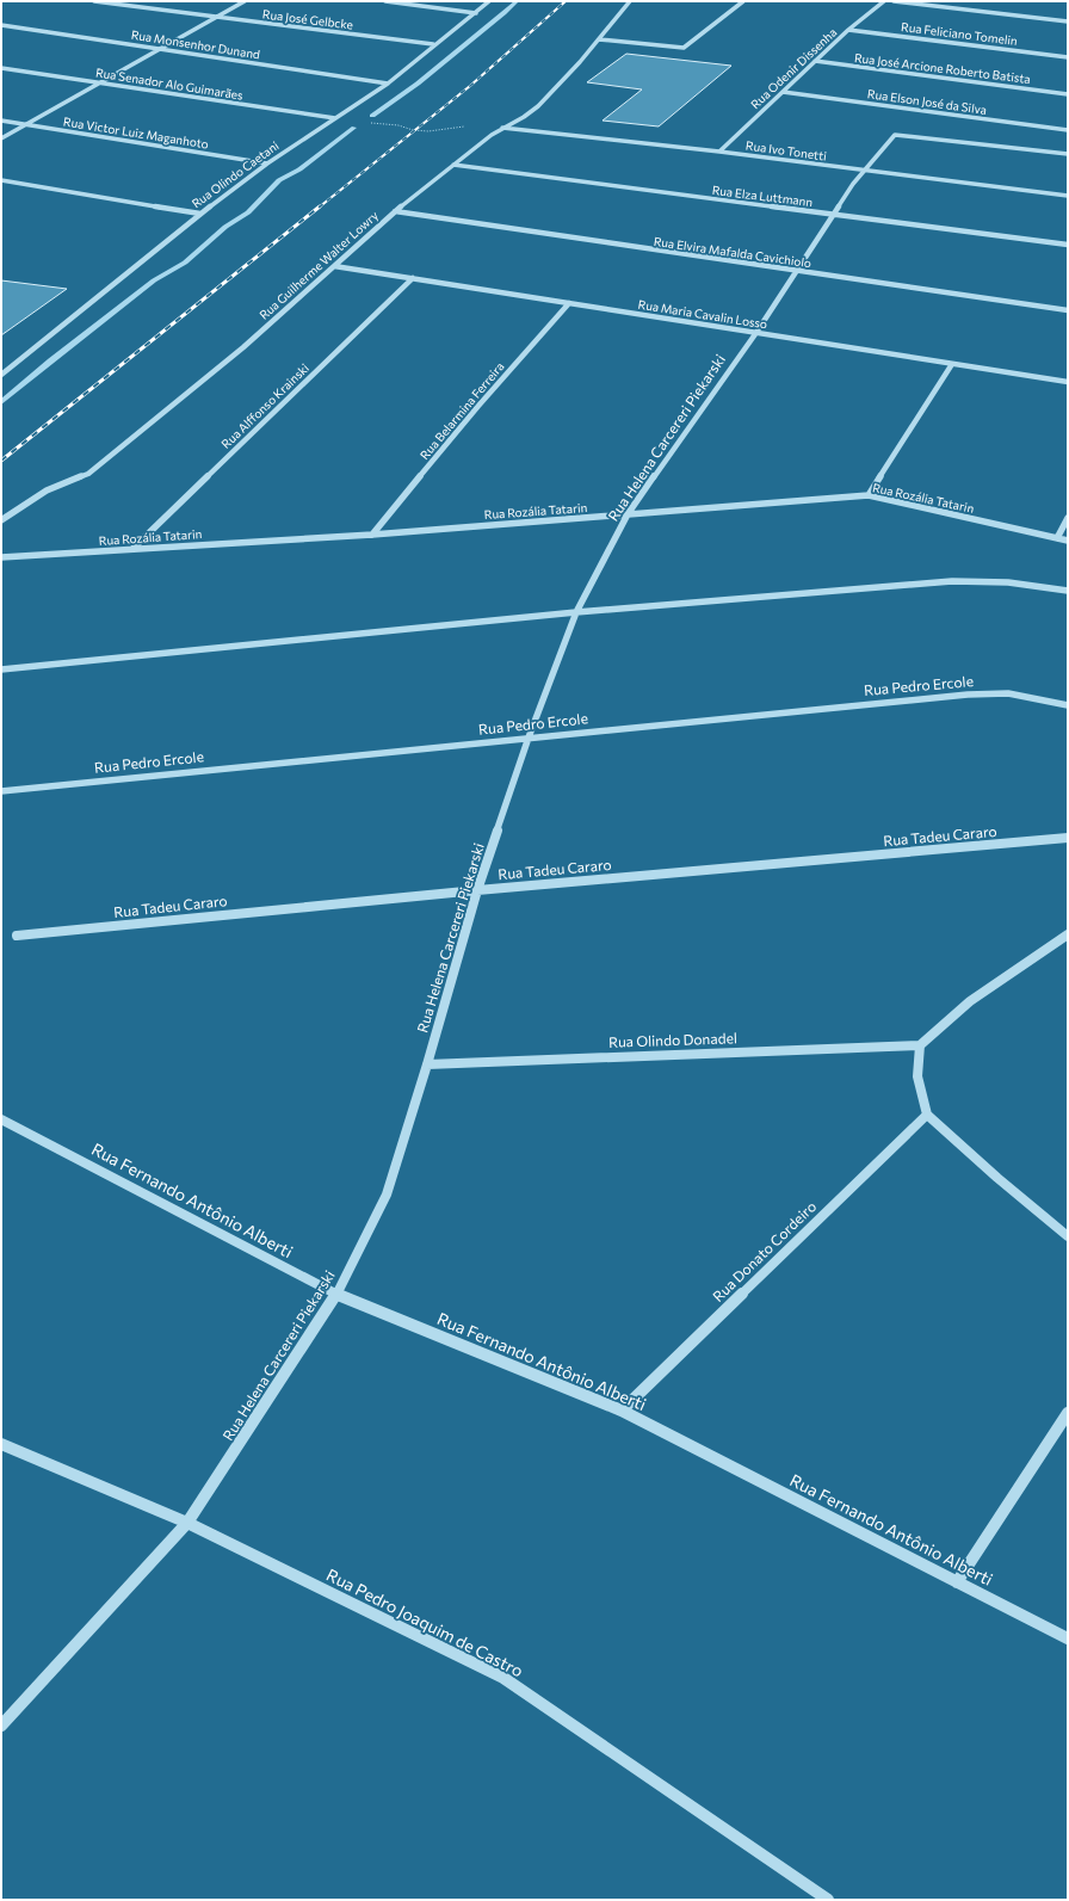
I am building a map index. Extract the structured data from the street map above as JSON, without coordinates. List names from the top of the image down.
{
  "streets": {
    "street": [
      "Rua José Gelbcke",
      "Rua Feliciano Tomelin",
      "Rua Monsenhor Dunand",
      "Rua Odenir Dissenha",
      "Rua José Arcione Roberto Batista",
      "Rua Senador Alo Guimarães",
      "Rua Elson José da Silva",
      "Rua Victor Luiz Maganhoto",
      "Rua Ivo Tonetti",
      "Rua Olindo Caetani",
      "Rua Elza Luttmann",
      "Rua Elvira Mafalda Cavichiolo",
      "Rua Guilherme Walter Lowry",
      "Rua Maria Cavalin Losso",
      "Rua Alffonso Krainski",
      "Rua Belarmina Ferreira",
      "Rua Helena Carcereri Piekarski",
      "Rua Rozália Tatarin",
      "Rua Pedro Ercole",
      "Rua Tadeu Cararo",
      "Rua Olindo Donadel",
      "Rua Fernando Antônio Alberti",
      "Rua Donato Cordeiro",
      "Rua Pedro Joaquim de Castro"
    ]
  },
  "crossings": [
    ["Rua José Gelbcke", "Rua Olindo Caetani"],
    ["Rua Feliciano Tomelin", "Rua Odenir Dissenha"],
    ["Rua Monsenhor Dunand", "Rua Olindo Caetani"],
    ["Rua Odenir Dissenha", "Rua José Arcione Roberto Batista"],
    ["Rua Odenir Dissenha", "Rua Elson José da Silva"],
    ["Rua Odenir Dissenha", "Rua Ivo Tonetti"],
    ["Rua Senador Alo Guimarães", "Rua Olindo Caetani"],
    ["Rua Victor Luiz Maganhoto", "Rua Olindo Caetani"],
    ["Rua Ivo Tonetti", "Rua Guilherme Walter Lowry"],
    ["Rua Ivo Tonetti", "Rua Helena Carcereri Piekarski"],
    ["Rua Elza Luttmann", "Rua Guilherme Walter Lowry"],
    ["Rua Elza Luttmann", "Rua Helena Carcereri Piekarski"],
    ["Rua Elvira Mafalda Cavichiolo", "Rua Guilherme Walter Lowry"],
    ["Rua Elvira Mafalda Cavichiolo", "Rua Helena Carcereri Piekarski"],
    ["Rua Guilherme Walter Lowry", "Rua Maria Cavalin Losso"],
    ["Rua Maria Cavalin Losso", "Rua Alffonso Krainski"],
    ["Rua Maria Cavalin Losso", "Rua Belarmina Ferreira"],
    ["Rua Maria Cavalin Losso", "Rua Helena Carcereri Piekarski"],
    ["Rua Alffonso Krainski", "Rua Rozália Tatarin"],
    ["Rua Belarmina Ferreira", "Rua Rozália Tatarin"],
    ["Rua Helena Carcereri Piekarski", "Rua Rozália Tatarin"],
    ["Rua Helena Carcereri Piekarski", "Rua Pedro Ercole"],
    ["Rua Helena Carcereri Piekarski", "Rua Tadeu Cararo"],
    ["Rua Helena Carcereri Piekarski", "Rua Olindo Donadel"],
    ["Rua Helena Carcereri Piekarski", "Rua Fernando Antônio Alberti"],
    ["Rua Helena Carcereri Piekarski", "Rua Pedro Joaquim de Castro"],
    ["Rua Fernando Antônio Alberti", "Rua Donato Cordeiro"]
  ]
}
